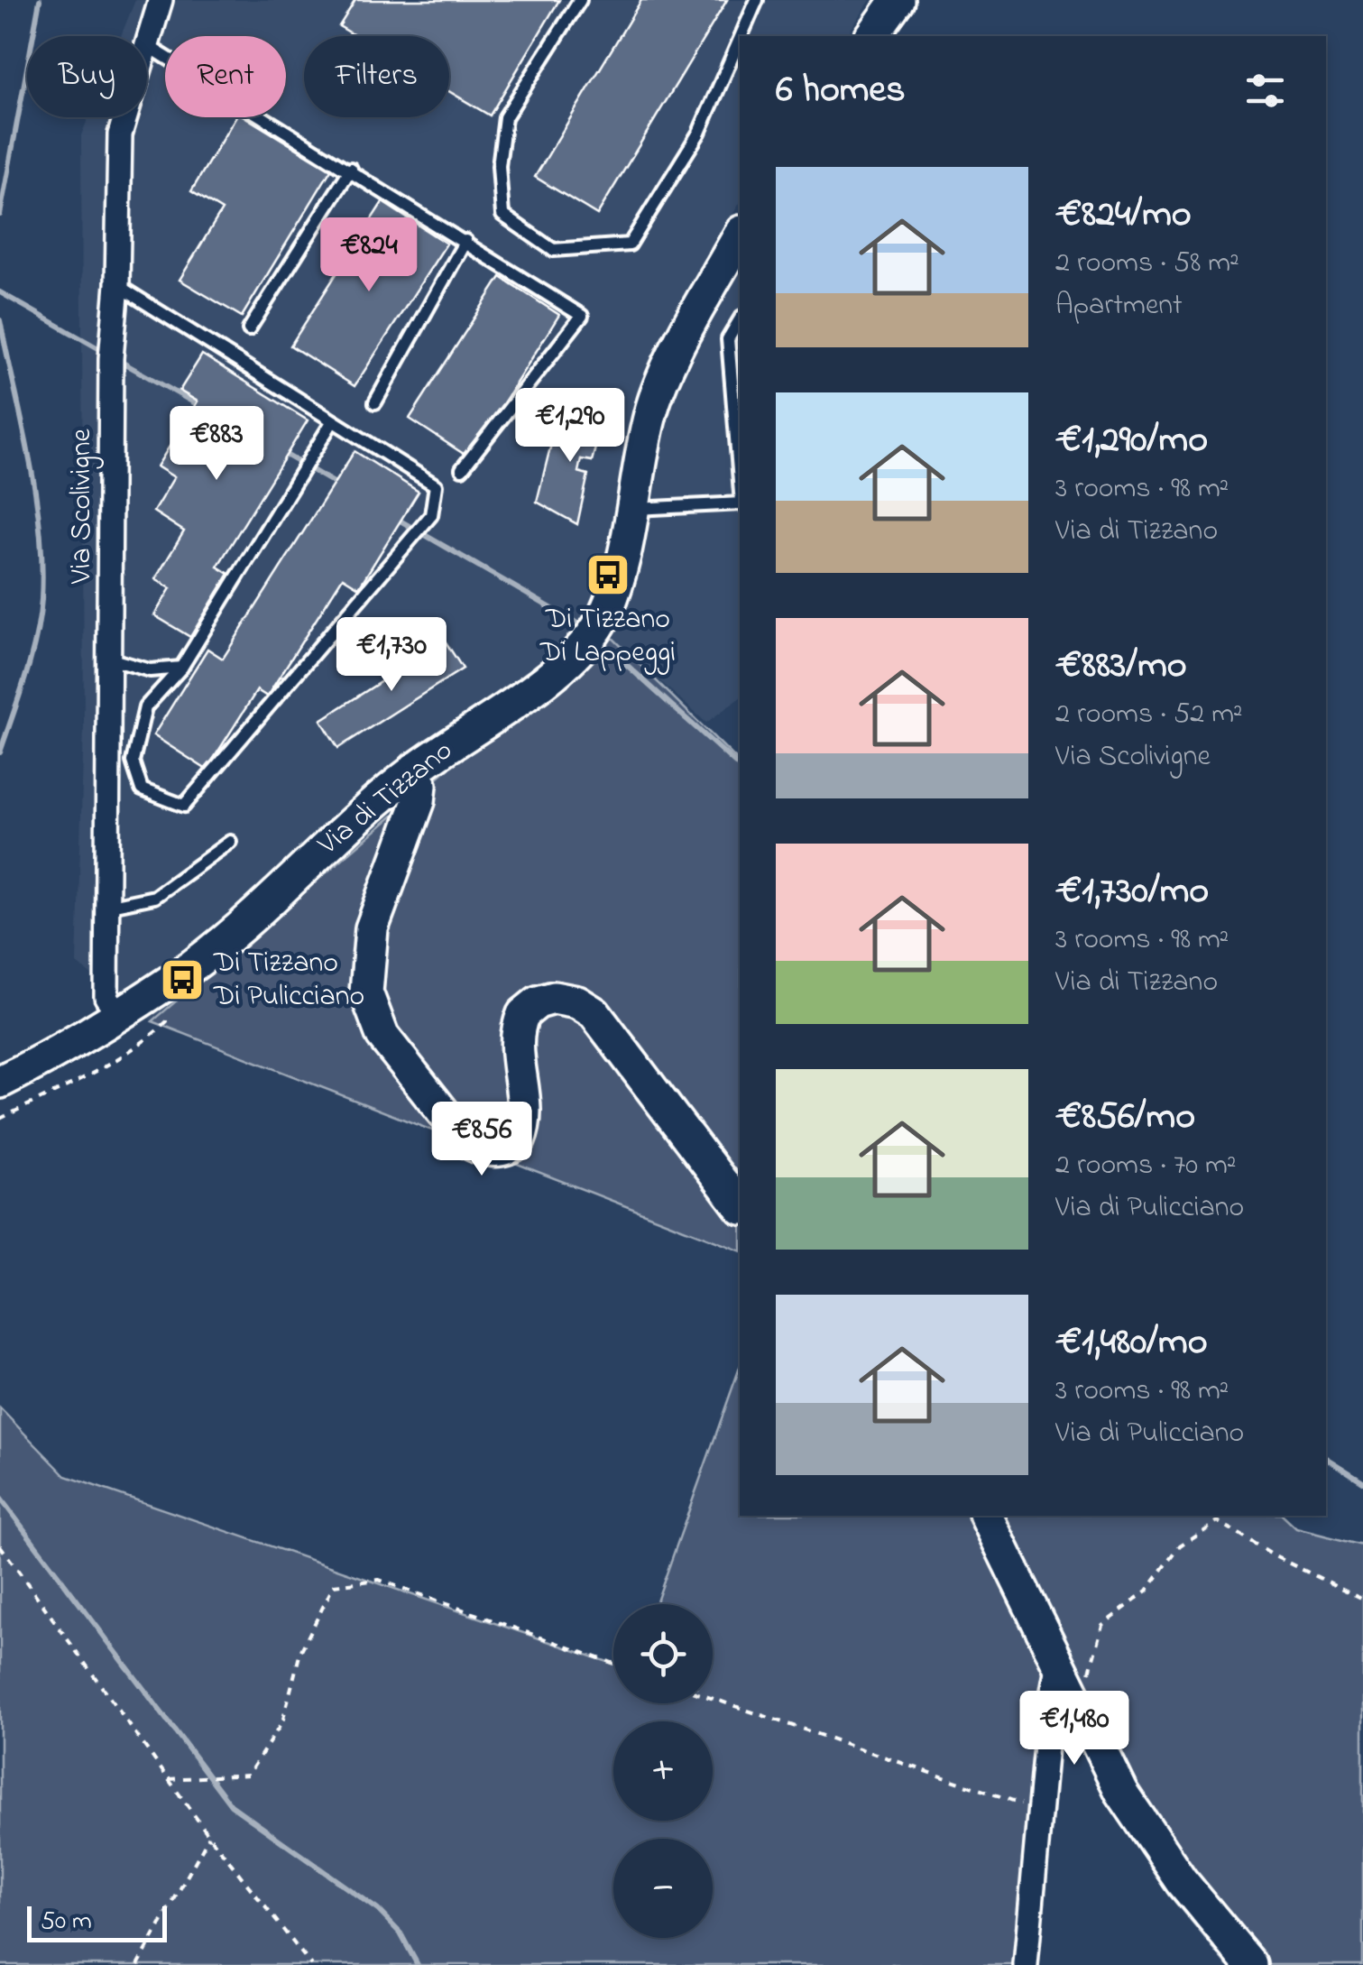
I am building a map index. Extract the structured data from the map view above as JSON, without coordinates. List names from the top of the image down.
{
  "streets": {
    "street": ["Via Scolivigne", "Via di Tizzano"]
  },
  "crossings": [
    ["Via Scolivigne", "Via di Tizzano"]
  ],
  "places": {
    "bus stop": ["Di Tizzano Di Lappeggi", "Di Tizzano Di Pulicciano"]
  },
  "scale_bar": "50 m",
  "page": {
    "chip": ["Buy", "Rent", "Filters"],
    "heading": "6 homes",
    "list": [
      {
        "name": "€824/mo",
        "note": "2 rooms · 58 m² · Apartment"
      },
      {
        "name": "€1,290/mo",
        "note": "3 rooms · 98 m² · Via di Tizzano"
      },
      {
        "name": "€883/mo",
        "note": "2 rooms · 52 m² · Via Scolivigne"
      },
      {
        "name": "€1,730/mo",
        "note": "3 rooms · 98 m² · Via di Tizzano"
      },
      {
        "name": "€856/mo",
        "note": "2 rooms · 70 m² · Via di Pulicciano"
      },
      {
        "name": "€1,480/mo",
        "note": "3 rooms · 98 m² · Via di Pulicciano"
      }
    ],
    "price": [
      "€824",
      "€1,290",
      "€883",
      "€1,730",
      "€856",
      "€1,480"
    ],
    "map_buttons": ["+", "−"],
    "scale": "50 m"
  }
}
